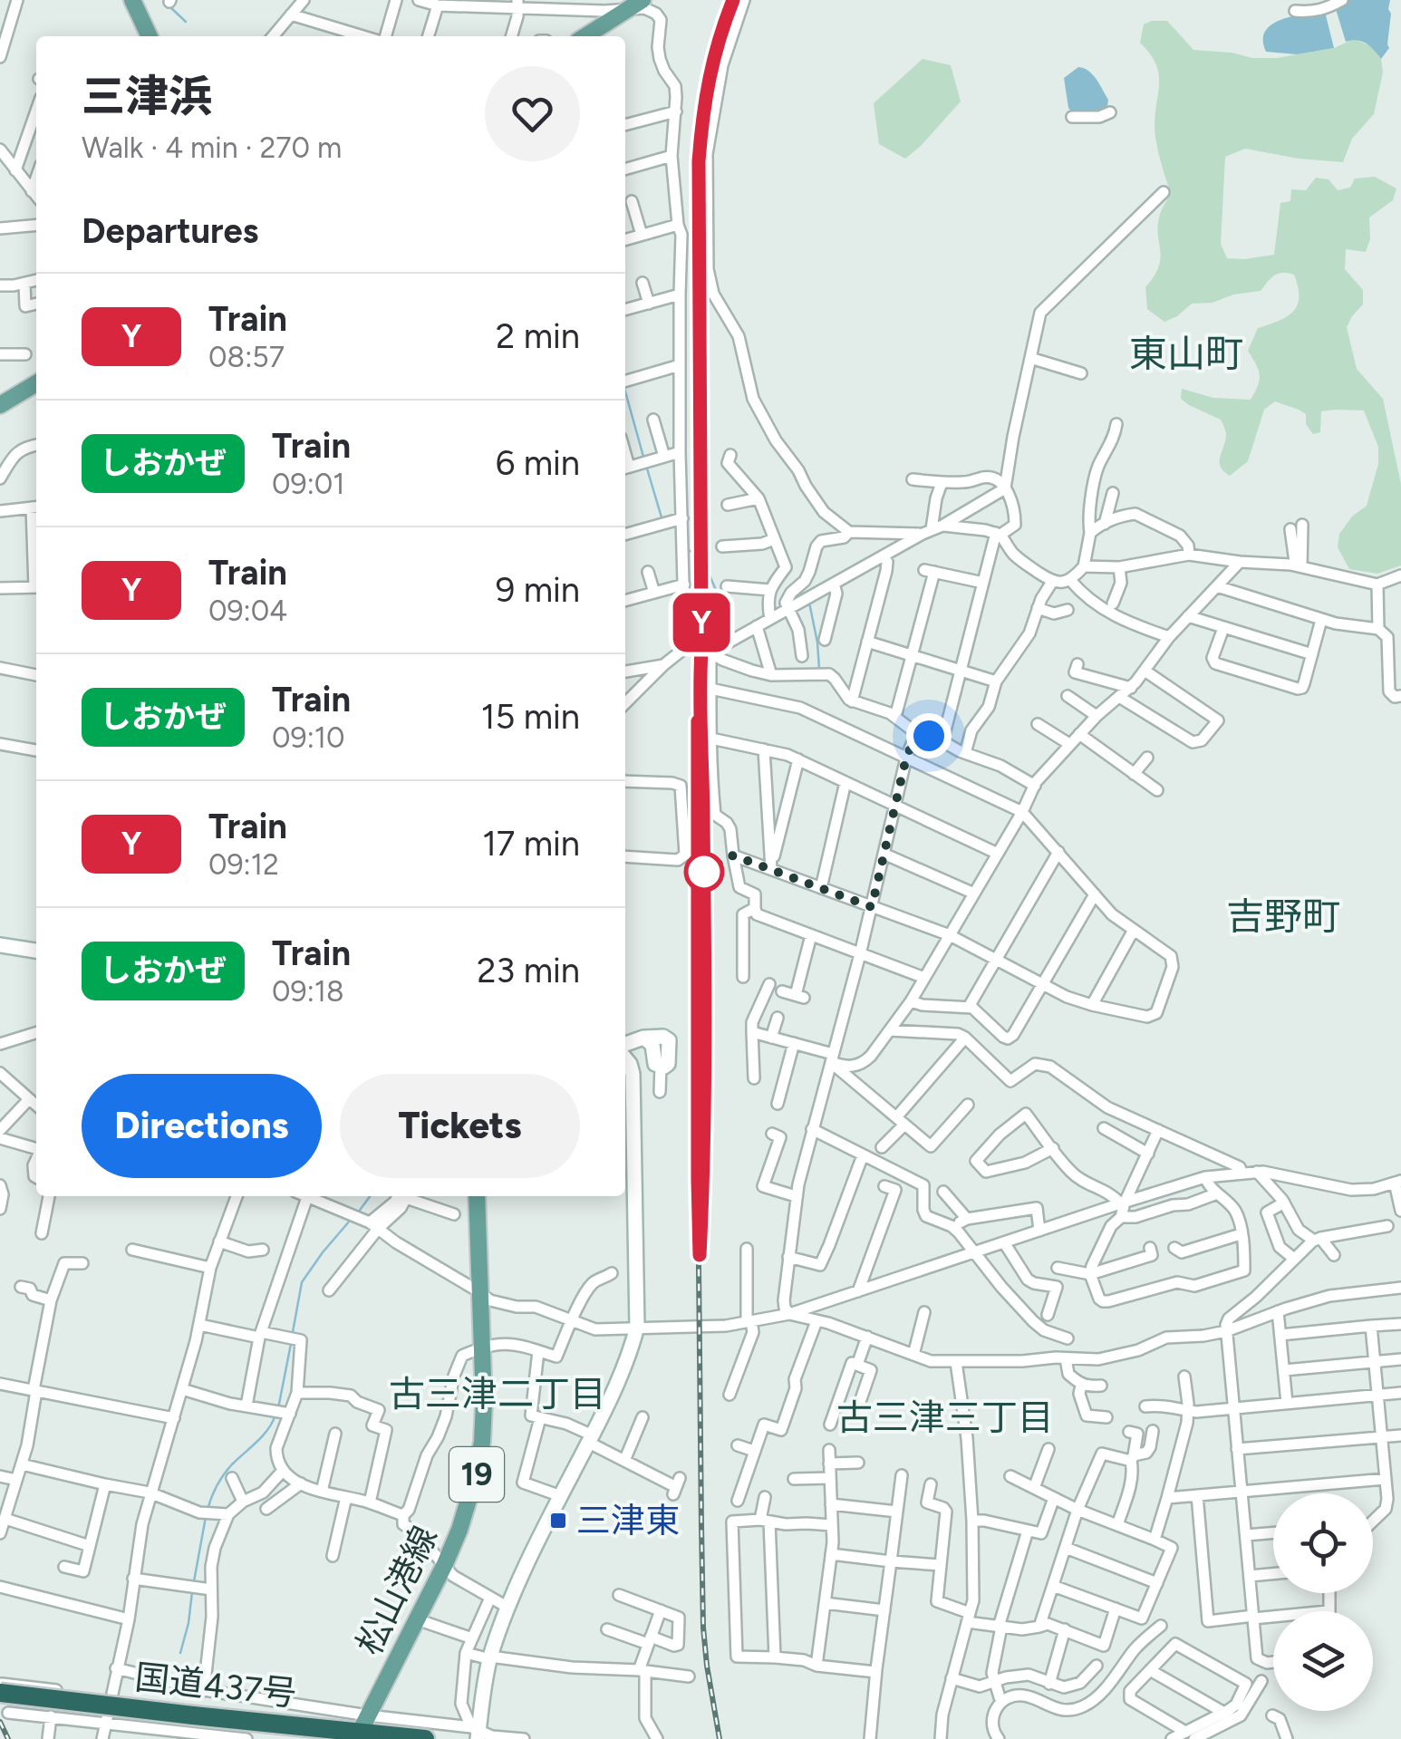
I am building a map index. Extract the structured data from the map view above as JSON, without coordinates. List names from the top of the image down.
{
  "streets": {
    "highway": ["国道437号"],
    "main road": ["19", "松山港線"]
  },
  "crossings": [
    ["松山港線", "国道437号"]
  ],
  "districts": [
    "東山町",
    "吉野町",
    "古三津二丁目",
    "古三津三丁目"
  ],
  "places": {
    "transit": ["三津東"]
  },
  "page": {
    "on_map": "Y",
    "heading": [
      ["三津浜", "Walk · 4 min · 270 m"],
      "Departures"
    ],
    "list": [
      {
        "mark": "Y",
        "name": "Train",
        "note": "08:57",
        "value": "2 min"
      },
      {
        "mark": "しおかぜ",
        "name": "Train",
        "note": "09:01",
        "value": "6 min"
      },
      {
        "mark": "Y",
        "name": "Train",
        "note": "09:04",
        "value": "9 min"
      },
      {
        "mark": "しおかぜ",
        "name": "Train",
        "note": "09:10",
        "value": "15 min"
      },
      {
        "mark": "Y",
        "name": "Train",
        "note": "09:12",
        "value": "17 min"
      },
      {
        "mark": "しおかぜ",
        "name": "Train",
        "note": "09:18",
        "value": "23 min"
      }
    ],
    "buttons": ["Directions", "Tickets"]
  }
}
